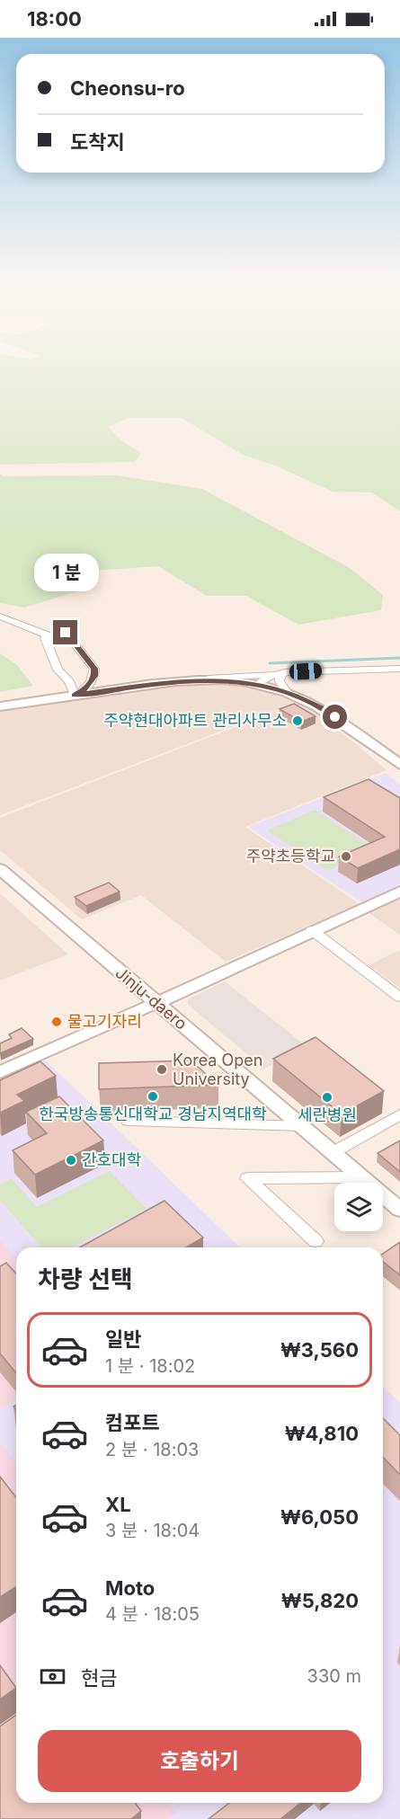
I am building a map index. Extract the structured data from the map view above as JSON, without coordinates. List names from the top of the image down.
{
  "streets": {
    "street": ["Jinju-daero"]
  },
  "places": [
    "주약현대아파트 관리사무소",
    "주약초등학교",
    "물고기자리",
    "Korea Open University",
    "한국방송통신대학교 경남지역대학",
    "세란병원",
    "간호대학"
  ],
  "page": {
    "status": "18:00",
    "banner": ["Cheonsu-ro", "도착지"],
    "bubble": "1 분",
    "heading": "차량 선택",
    "list": [
      {
        "name": "일반",
        "note": "1 분 · 18:02",
        "value": "₩3,560"
      },
      {
        "name": "컴포트",
        "note": "2 분 · 18:03",
        "value": "₩4,810"
      },
      {
        "name": "XL",
        "note": "3 분 · 18:04",
        "value": "₩6,050"
      },
      {
        "name": "Moto",
        "note": "4 분 · 18:05",
        "value": "₩5,820"
      }
    ],
    "pay": ["현금", "330 m"],
    "buttons": "호출하기"
  }
}
